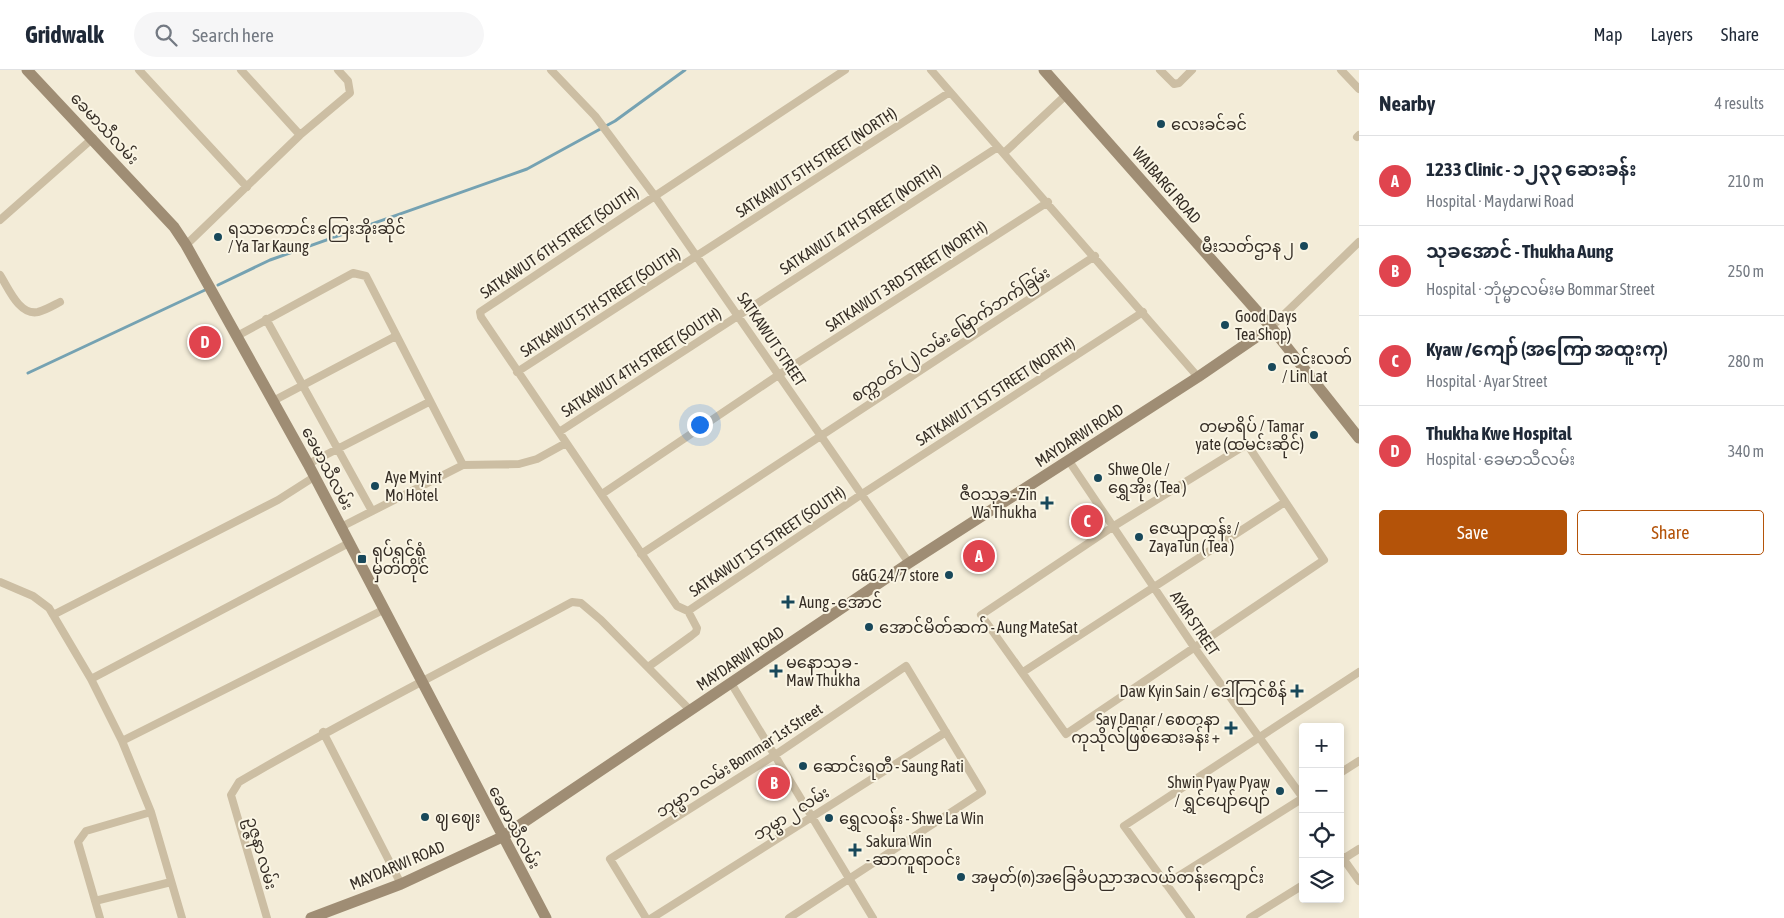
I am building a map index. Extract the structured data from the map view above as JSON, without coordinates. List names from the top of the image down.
{
  "streets": {
    "street": [
      "ခေမာသီလမ်း",
      "SATKAWUT 5TH STREET (NORTH)",
      "WAIBARGI ROAD",
      "SATKAWUT 4TH STREET (NORTH)",
      "SATKAWUT 6TH STREET (SOUTH)",
      "SATKAWUT 3RD STREET (NORTH)",
      "SATKAWUT 5TH STREET (SOUTH)",
      "စက္ကဝတ် (၂) လမ်း မြောက်ဘက်ခြမ်း",
      "SATKAWUT STREET",
      "SATKAWUT 4TH STREET (SOUTH)",
      "SATKAWUT 1ST STREET (NORTH)",
      "MAYDARWI ROAD",
      "SATKAWUT 1ST STREET (SOUTH)",
      "AYAR STREET",
      "ဘုမ္မာ ၁ လမ်း Bommar 1st Street",
      "ဘုမ္မာ ၂ လမ်း",
      "ဥဇ္ဇနာ လမ်း"
    ]
  },
  "crossings": [
    ["ခေမာသီလမ်း", "MAYDARWI ROAD"],
    ["SATKAWUT 5TH STREET (NORTH)", "SATKAWUT 5TH STREET (SOUTH)"],
    ["SATKAWUT 5TH STREET (NORTH)", "SATKAWUT STREET"],
    ["WAIBARGI ROAD", "MAYDARWI ROAD"],
    ["SATKAWUT 4TH STREET (NORTH)", "SATKAWUT STREET"],
    ["SATKAWUT 4TH STREET (NORTH)", "SATKAWUT 4TH STREET (SOUTH)"],
    ["SATKAWUT 6TH STREET (SOUTH)", "SATKAWUT 5TH STREET (SOUTH)"],
    ["SATKAWUT 6TH STREET (SOUTH)", "SATKAWUT STREET"],
    ["SATKAWUT 3RD STREET (NORTH)", "SATKAWUT STREET"],
    ["SATKAWUT 5TH STREET (SOUTH)", "SATKAWUT STREET"],
    ["စက္ကဝတ် (၂) လမ်း မြောက်ဘက်ခြမ်း", "SATKAWUT STREET"],
    ["SATKAWUT STREET", "SATKAWUT 4TH STREET (SOUTH)"],
    ["SATKAWUT STREET", "SATKAWUT 1ST STREET (NORTH)"],
    ["SATKAWUT STREET", "MAYDARWI ROAD"],
    ["SATKAWUT STREET", "SATKAWUT 1ST STREET (SOUTH)"],
    ["SATKAWUT 1ST STREET (NORTH)", "SATKAWUT 1ST STREET (SOUTH)"],
    ["MAYDARWI ROAD", "AYAR STREET"],
    ["ဘုမ္မာ ၁ လမ်း Bommar 1st Street", "ဘုမ္မာ ၂ လမ်း"]
  ],
  "places": {
    "other": [
      "လေးခင်ခင်",
      "ရသာကောင်း ကြေးအိုးဆိုင် / Ya Tar Kaung",
      "မီးသတ်ဌာန ၂",
      "Good Days Tea Shop)",
      "လင်းလတ် / Lin Lat",
      "တမာရိပ် / Tamar yate (ထမင်းဆိုင်)",
      "Shwe Ole / ရွှေအိုး ( Tea )",
      "Aye Myint Mo Hotel",
      "ဇေယျာထွန်း / ZayaTun ( Tea )",
      "G&G 24/7 store",
      "အောင်မိတ်ဆက် - Aung MateSat",
      "ဆောင်းရတီ - Saung Rati",
      "Shwin Pyaw Pyaw / ရွှင်ပျော်ပျော်",
      "ဈ ဈေး",
      "ရွှေလဝန်း - Shwe La Win",
      "အမှတ်(၈)အခြေခံပညာအလယ်တန်းကျောင်း"
    ],
    "health": [
      "ဇီဝသုခ - Zin Wa Thukha",
      "Aung - အောင်",
      "မနောသုခ - Maw Thukha",
      "Daw Kyin Sain / ဒေါ်ကြင်စိန်",
      "Say Danar / စေတနာ ကုသိုလ်ဖြစ်ဆေးခန်း +",
      "Sakura Win - ဆာကူရာဝင်း"
    ],
    "transit": ["ရုပ်ရှင်ရုံ မှတ်တိုင်"]
  },
  "page": {
    "header": "Gridwalk",
    "search": "Search here",
    "nav": ["Map", "Layers", "Share"],
    "heading": ["Nearby", "4 results"],
    "list": [
      {
        "mark": "A",
        "name": "1233 Clinic - ၁၂၃၃ ဆေးခန်း",
        "note": "Hospital · Maydarwi Road",
        "value": "210 m"
      },
      {
        "mark": "B",
        "name": "သုခအောင် - Thukha Aung",
        "note": "Hospital · ဘုံမ္မာလမ်းမ Bommar Street",
        "value": "250 m"
      },
      {
        "mark": "C",
        "name": "Kyaw /ကျော် (အကြော အထူးကု)",
        "note": "Hospital · Ayar Street",
        "value": "280 m"
      },
      {
        "mark": "D",
        "name": "Thukha Kwe Hospital",
        "note": "Hospital · ခေမာသီလမ်း",
        "value": "340 m"
      }
    ],
    "pins": [
      "D",
      "C",
      "A",
      "B"
    ],
    "buttons": ["Save", "Share"],
    "map_buttons": ["+", "−"]
  }
}
